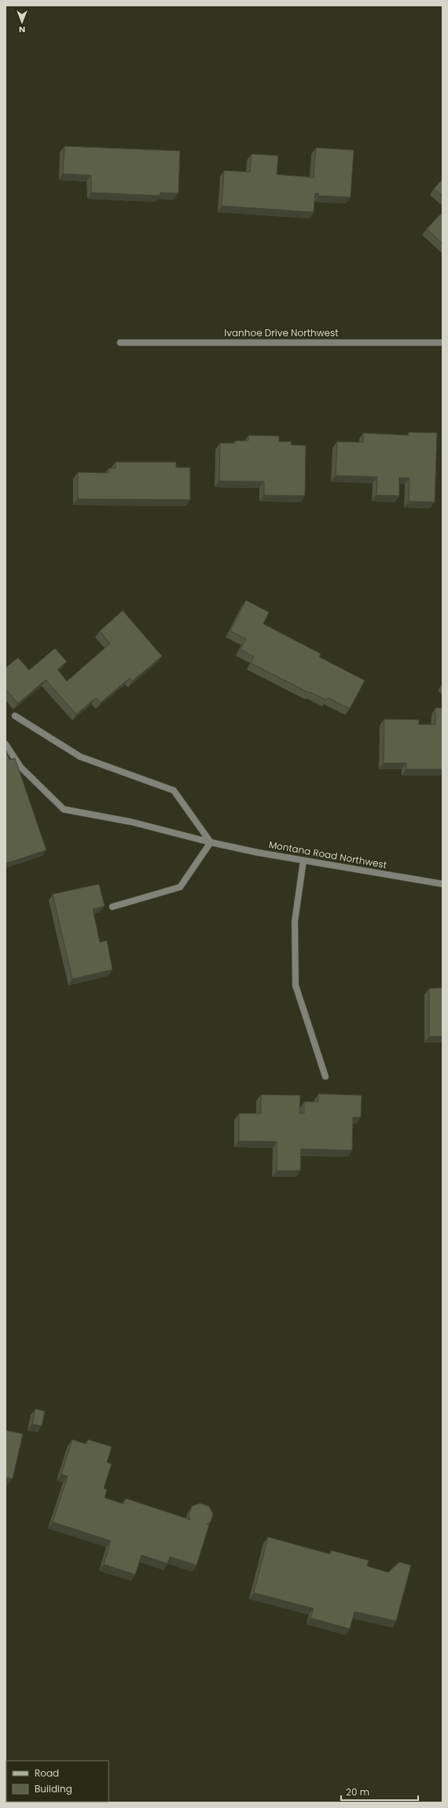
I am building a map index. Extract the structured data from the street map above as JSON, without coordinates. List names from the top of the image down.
{
  "streets": {
    "street": ["Ivanhoe Drive Northwest", "Montana Road Northwest"]
  },
  "legend": ["Road", "Building"],
  "scale_bar": "20 m",
  "north": "bottom"
}
